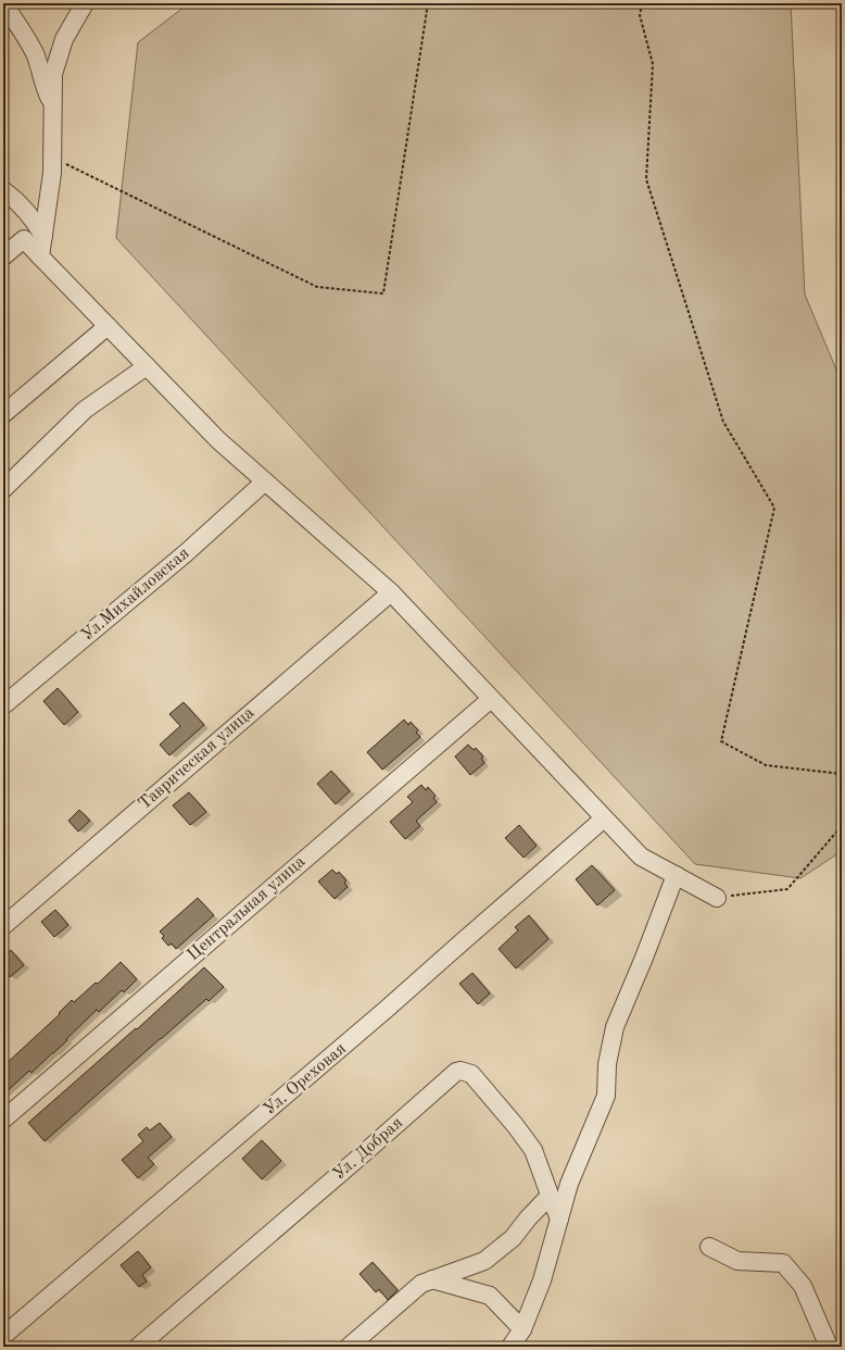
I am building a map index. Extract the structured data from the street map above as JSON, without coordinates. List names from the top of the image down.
{
  "streets": {
    "street": [
      "Ул.Михайловская",
      "Таврическая улица",
      "Центральная улица",
      "Ул. Ореховая",
      "Ул. Добрая"
    ]
  }
}
